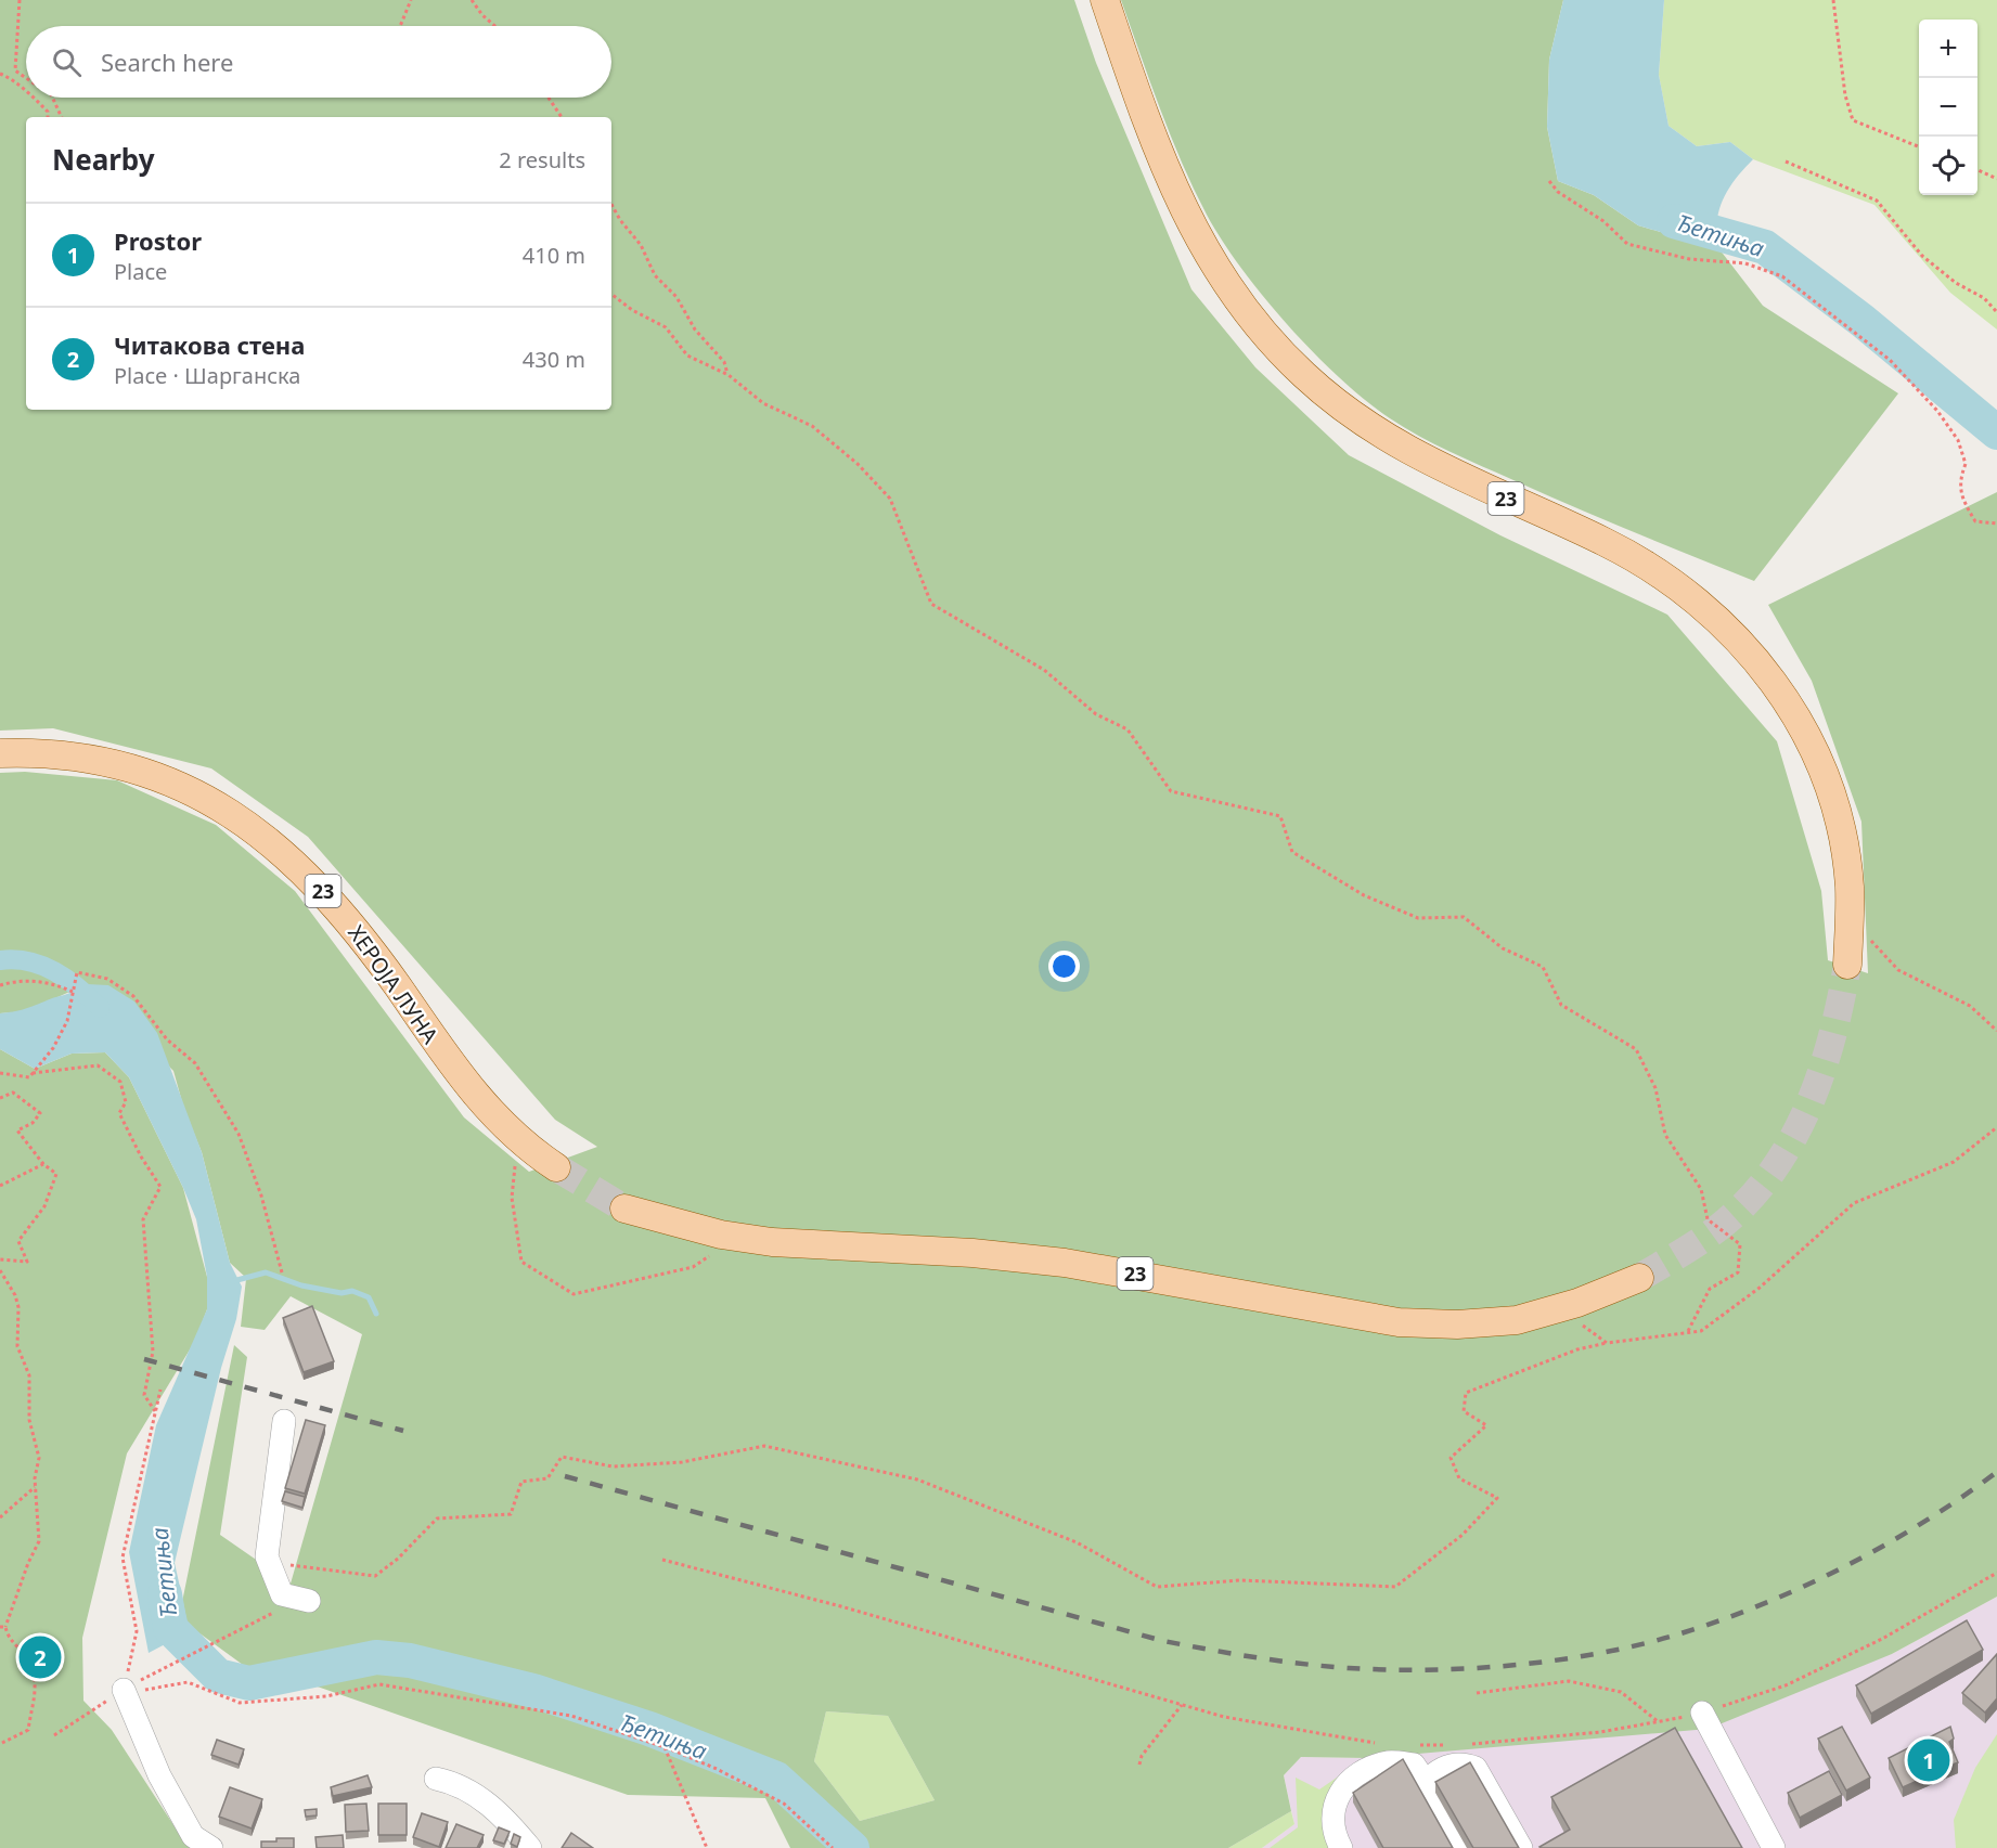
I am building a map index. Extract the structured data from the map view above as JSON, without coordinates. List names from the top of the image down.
{
  "streets": {
    "main road": ["23", "ХЕРОЈА ЛУНА"]
  },
  "water": ["Ђетиња"],
  "page": {
    "map_buttons": ["+", "−"],
    "search": "Search here",
    "heading": ["Nearby", "2 results"],
    "list": [
      {
        "mark": "1",
        "name": "Prostor",
        "note": "Place",
        "value": "410 m"
      },
      {
        "mark": "2",
        "name": "Читакова стена",
        "note": "Place · Шарганска",
        "value": "430 m"
      }
    ],
    "pins": ["2", "1"]
  }
}
